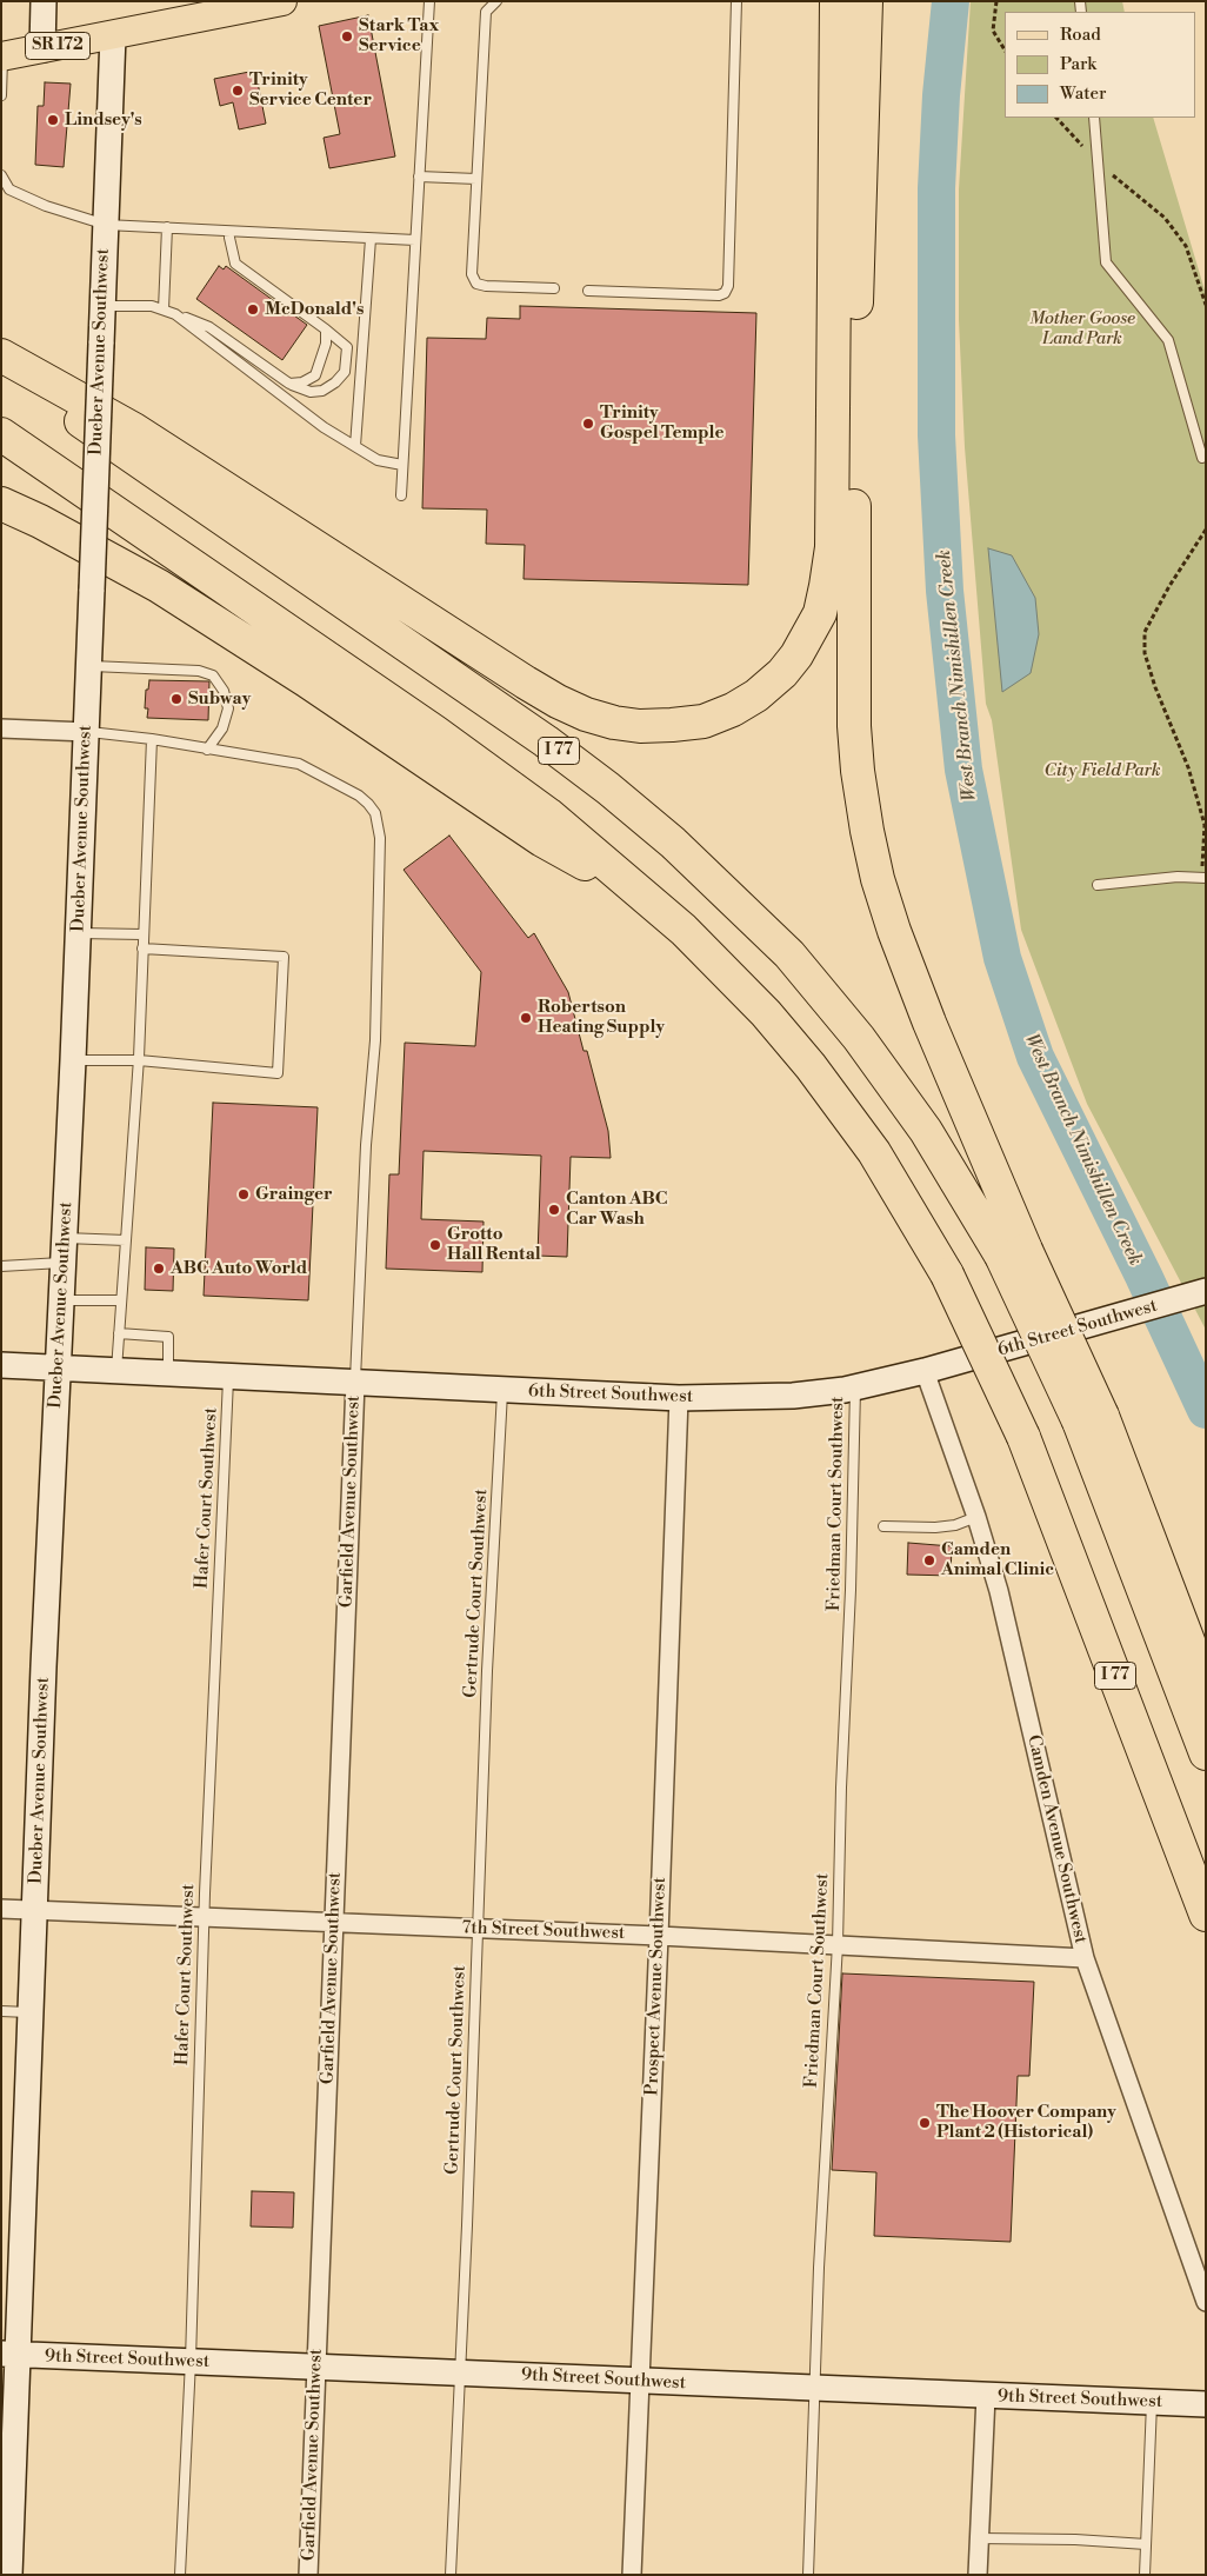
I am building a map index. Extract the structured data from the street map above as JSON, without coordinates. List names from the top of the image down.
{
  "streets": {
    "highway": ["I 77"],
    "main road": ["SR 172"],
    "street": [
      "Dueber Avenue Southwest",
      "6th Street Southwest",
      "Garfield Avenue Southwest",
      "Camden Avenue Southwest",
      "7th Street Southwest",
      "Prospect Avenue Southwest",
      "9th Street Southwest"
    ],
    "lane": ["Hafer Court Southwest", "Friedman Court Southwest", "Gertrude Court Southwest"]
  },
  "crossings": [
    ["SR 172", "Dueber Avenue Southwest"],
    ["Dueber Avenue Southwest", "6th Street Southwest"],
    ["Dueber Avenue Southwest", "7th Street Southwest"],
    ["Dueber Avenue Southwest", "9th Street Southwest"],
    ["6th Street Southwest", "Hafer Court Southwest"],
    ["6th Street Southwest", "Garfield Avenue Southwest"],
    ["6th Street Southwest", "Friedman Court Southwest"],
    ["6th Street Southwest", "Gertrude Court Southwest"],
    ["6th Street Southwest", "Camden Avenue Southwest"],
    ["6th Street Southwest", "Prospect Avenue Southwest"],
    ["Hafer Court Southwest", "7th Street Southwest"],
    ["Hafer Court Southwest", "9th Street Southwest"],
    ["Garfield Avenue Southwest", "7th Street Southwest"],
    ["Garfield Avenue Southwest", "9th Street Southwest"],
    ["Friedman Court Southwest", "7th Street Southwest"],
    ["Friedman Court Southwest", "9th Street Southwest"],
    ["Gertrude Court Southwest", "7th Street Southwest"],
    ["Gertrude Court Southwest", "9th Street Southwest"],
    ["Camden Avenue Southwest", "7th Street Southwest"],
    ["7th Street Southwest", "Prospect Avenue Southwest"],
    ["Prospect Avenue Southwest", "9th Street Southwest"]
  ],
  "water": ["West Branch Nimishillen Creek"],
  "parks": ["Mother Goose Land Park", "City Field Park"],
  "places": [
    "Stark Tax Service",
    "Trinity Service Center",
    "Lindsey's",
    "McDonald's",
    "Trinity Gospel Temple",
    "Subway",
    "Robertson Heating Supply",
    "Grainger",
    "Canton ABC Car Wash",
    "Grotto Hall Rental",
    "ABC Auto World",
    "Camden Animal Clinic",
    "The Hoover Company Plant 2 (Historical)"
  ],
  "legend": ["Road", "Park", "Water"]
}
